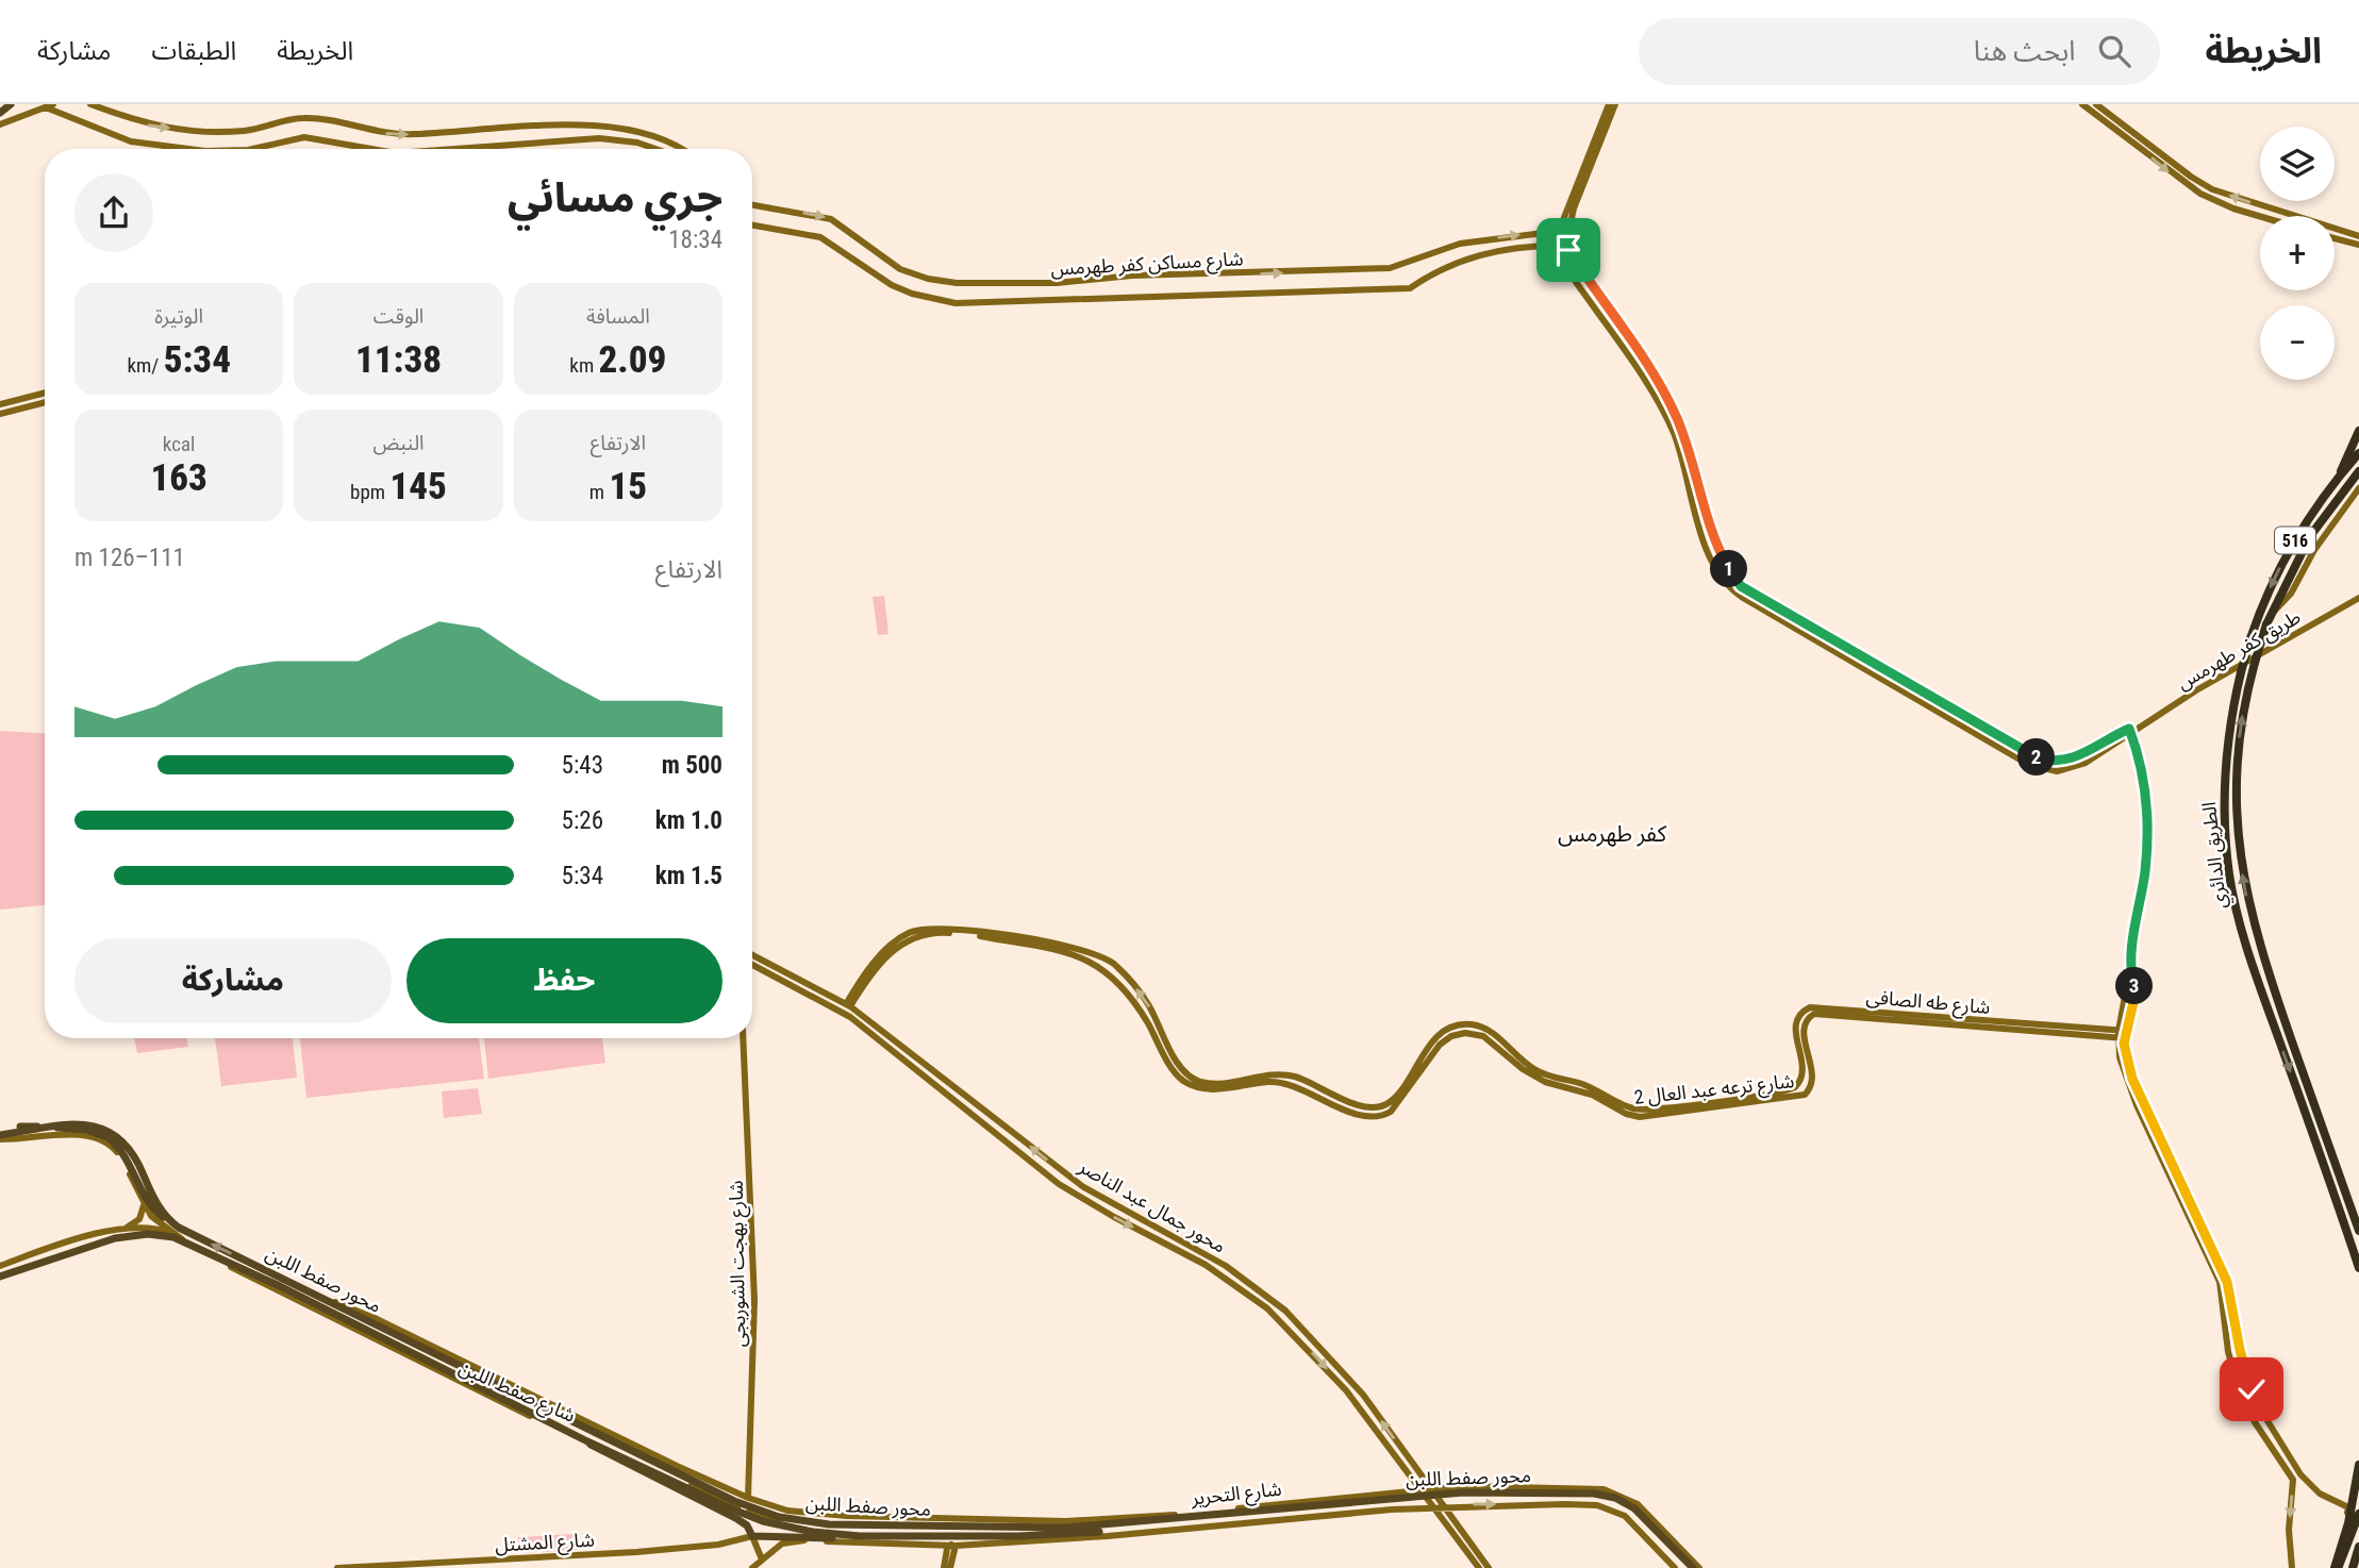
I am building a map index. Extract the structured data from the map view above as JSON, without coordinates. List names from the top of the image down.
{
  "streets": {
    "highway": ["516", "الطريق الدائري"],
    "main road": ["محور صفط اللبن"],
    "street": [
      "شارع مساكن كفر طهرمس",
      "طريق كفر طهرمس",
      "شارع طه الصافى",
      "شارع ترعه عبد العال 2",
      "محور جمال عبد الناصر",
      "شارع بهجت الشوربجى",
      "شارع صفط اللبن",
      "شارع التحرير",
      "شارع المشتل"
    ]
  },
  "crossings": [
    ["شارع طه الصافى", "شارع ترعه عبد العال 2"],
    ["شارع ترعه عبد العال 2", "محور جمال عبد الناصر"],
    ["محور جمال عبد الناصر", "شارع التحرير"],
    ["شارع بهجت الشوربجى", "شارع التحرير"],
    ["محور صفط اللبن", "شارع التحرير"],
    ["شارع صفط اللبن", "شارع التحرير"]
  ],
  "districts": ["كفر طهرمس"],
  "page": {
    "header": "الخريطة",
    "search": "ابحث هنا",
    "nav": ["الخريطة", "الطبقات", "مشاركة"],
    "map_buttons": ["+", "−"],
    "heading": ["جري مسائي", "18:34"],
    "stats": [
      ["المسافة", "2.09 km"],
      ["الوقت", "11:38"],
      ["الوتيرة", "5:34 /km"],
      ["الارتفاع", "15 m"],
      ["النبض", "145 bpm"],
      ["kcal", "163"]
    ],
    "chart": ["الارتفاع", "111–126 m"],
    "pins": ["1", "2", "3"],
    "list": [
      {
        "name": "500 m",
        "note": "5:43"
      },
      {
        "name": "1.0 km",
        "note": "5:26"
      },
      {
        "name": "1.5 km",
        "note": "5:34"
      }
    ],
    "buttons": ["حفظ", "مشاركة"]
  }
}
